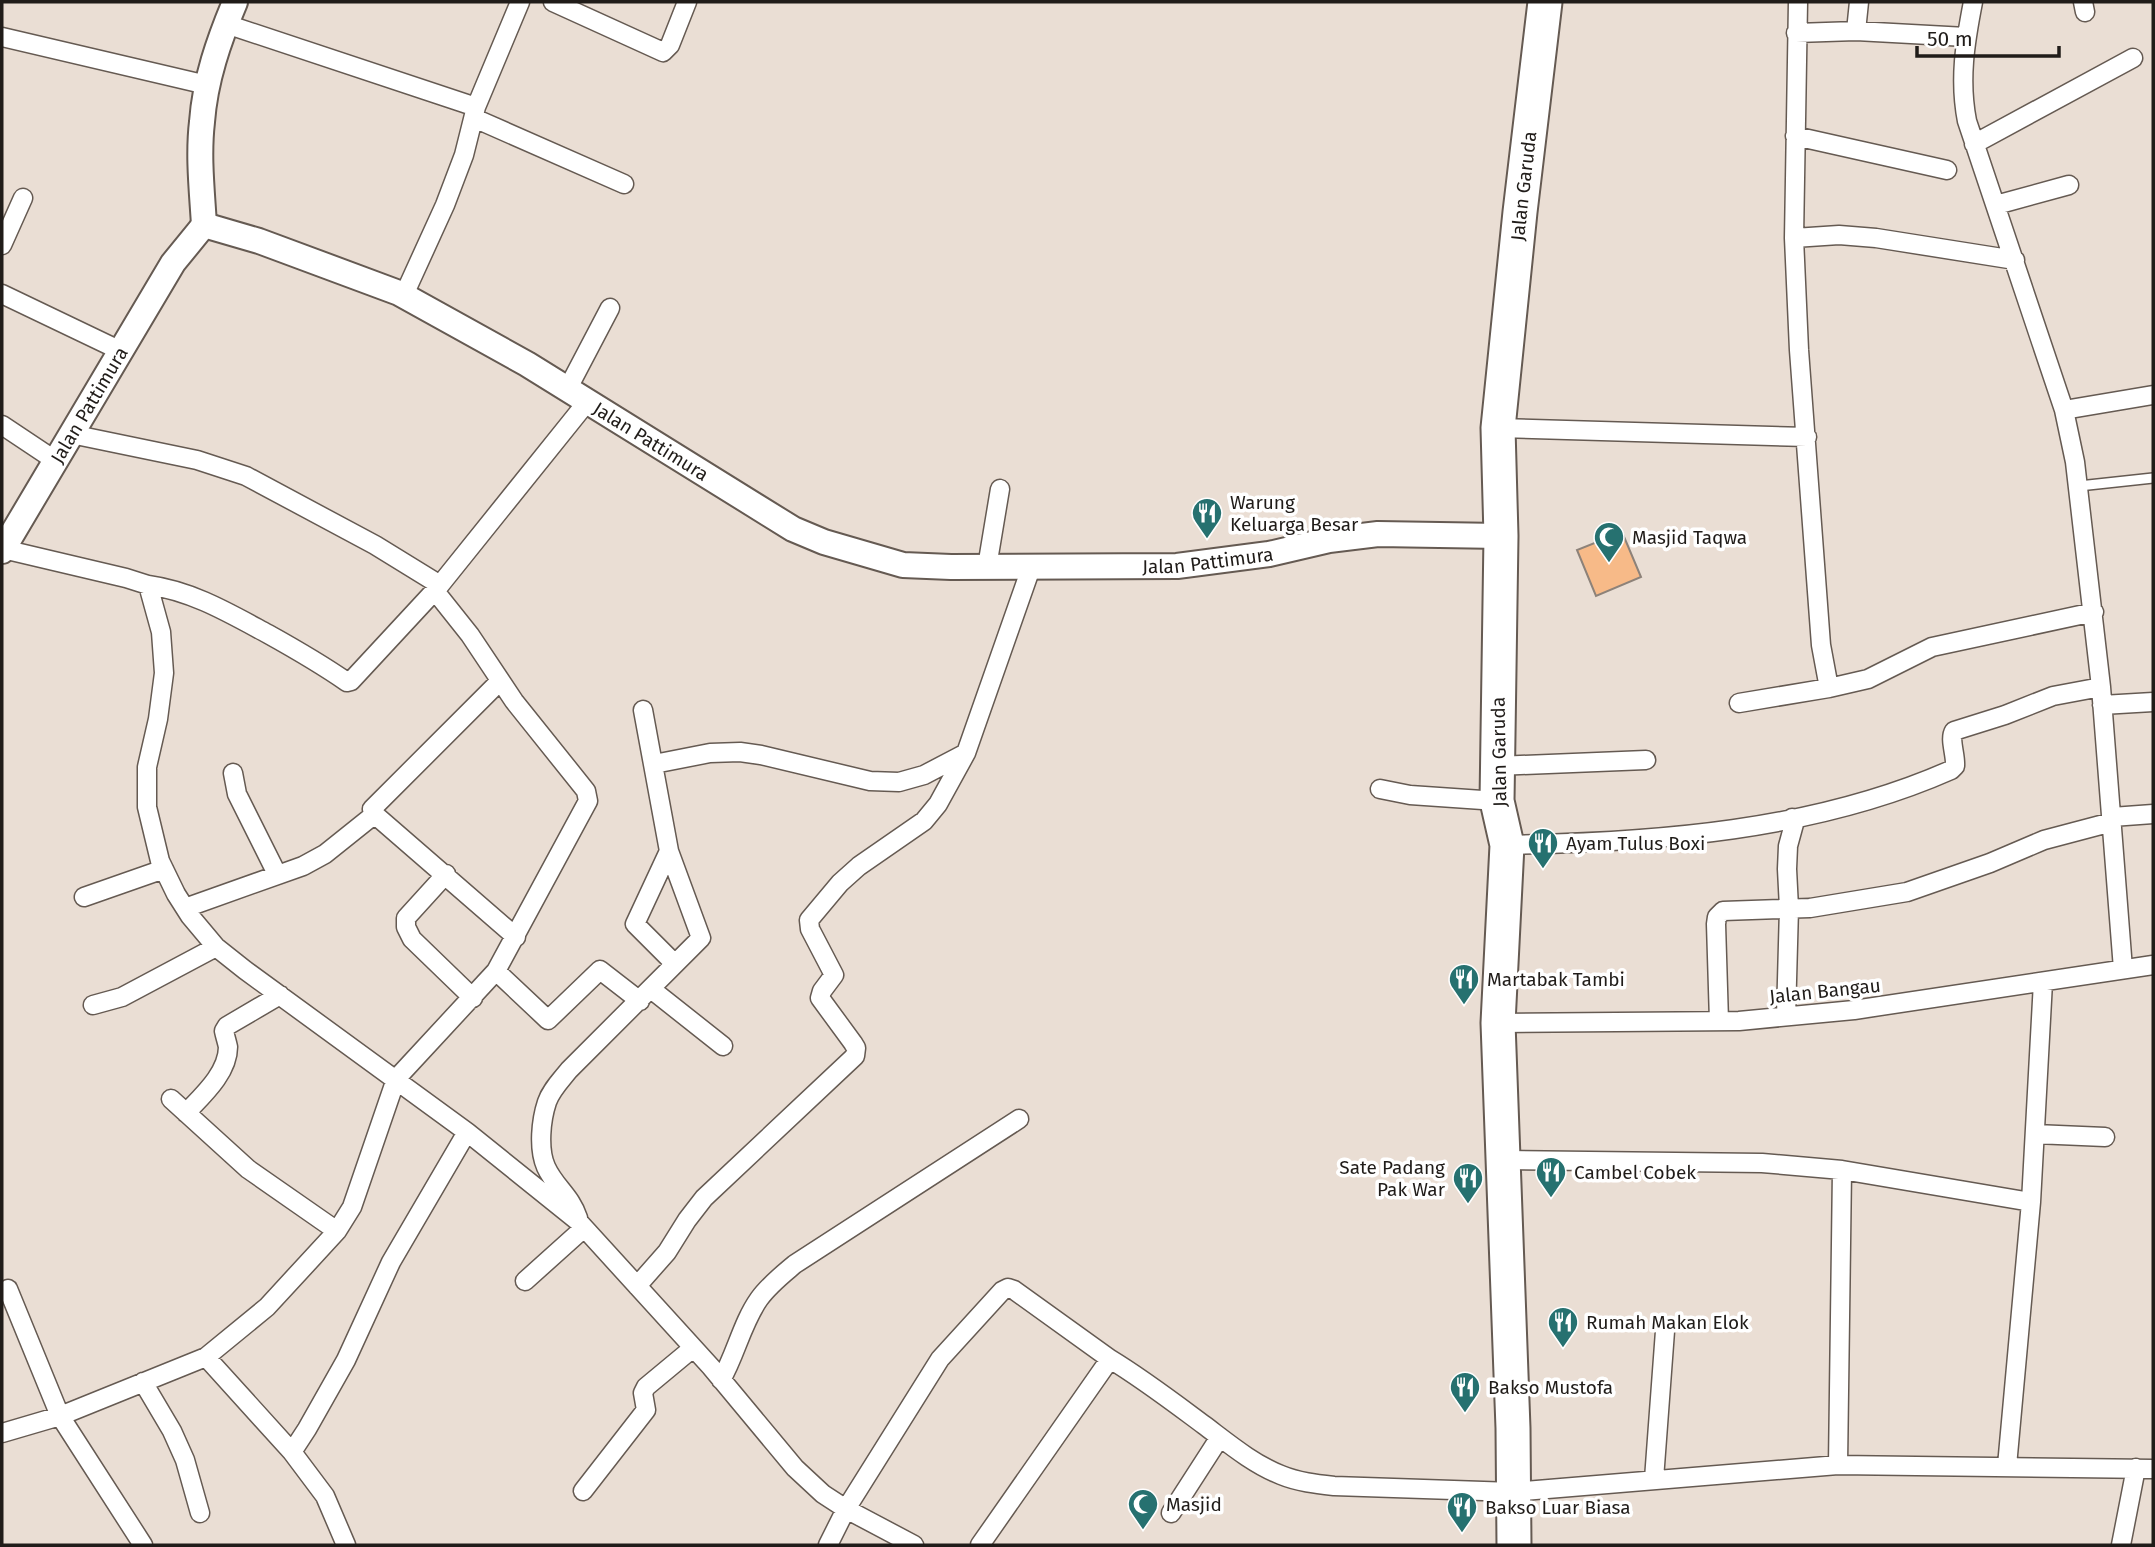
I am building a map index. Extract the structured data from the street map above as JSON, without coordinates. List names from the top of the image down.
{
  "streets": {
    "highway": ["Jalan Garuda"],
    "street": ["Jalan Pattimura", "Jalan Bangau"]
  },
  "crossings": [
    ["Jalan Garuda", "Jalan Pattimura"],
    ["Jalan Garuda", "Jalan Bangau"]
  ],
  "places": {
    "restaurant": [
      "Warung Keluarga Besar",
      "Ayam Tulus Boxi",
      "Martabak Tambi",
      "Cambel Cobek",
      "Sate Padang Pak War",
      "Rumah Makan Elok",
      "Bakso Mustofa",
      "Bakso Luar Biasa"
    ],
    "mosque": ["Masjid Taqwa", "Masjid"]
  },
  "scale_bar": "50 m"
}
